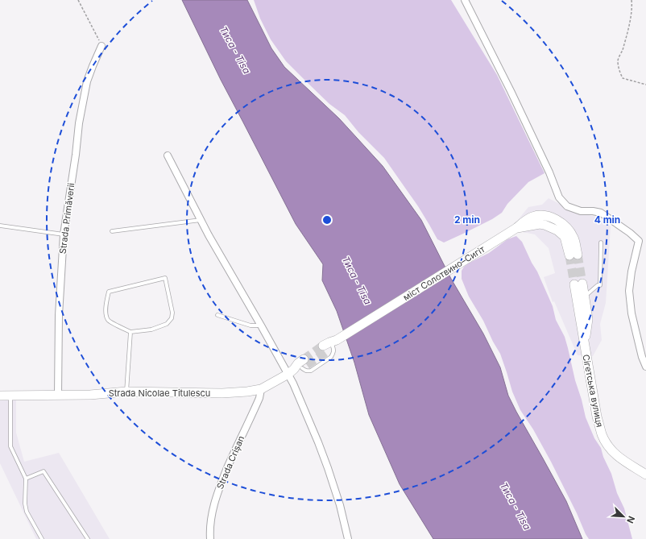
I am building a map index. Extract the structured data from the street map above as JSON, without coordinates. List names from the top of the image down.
{
  "streets": {
    "street": [
      "Strada Primăverii",
      "міст Солотвино–Сигіт",
      "Сігетська вулиця",
      "Strada Nicolae Titulescu",
      "Strada Crișan"
    ]
  },
  "crossings": [
    ["Strada Primăverii", "Strada Nicolae Titulescu"],
    ["Strada Nicolae Titulescu", "Strada Crișan"]
  ],
  "water": ["Тиса - Tisa"],
  "north": "bottom right",
  "rings": ["2 min", "4 min"]
}
